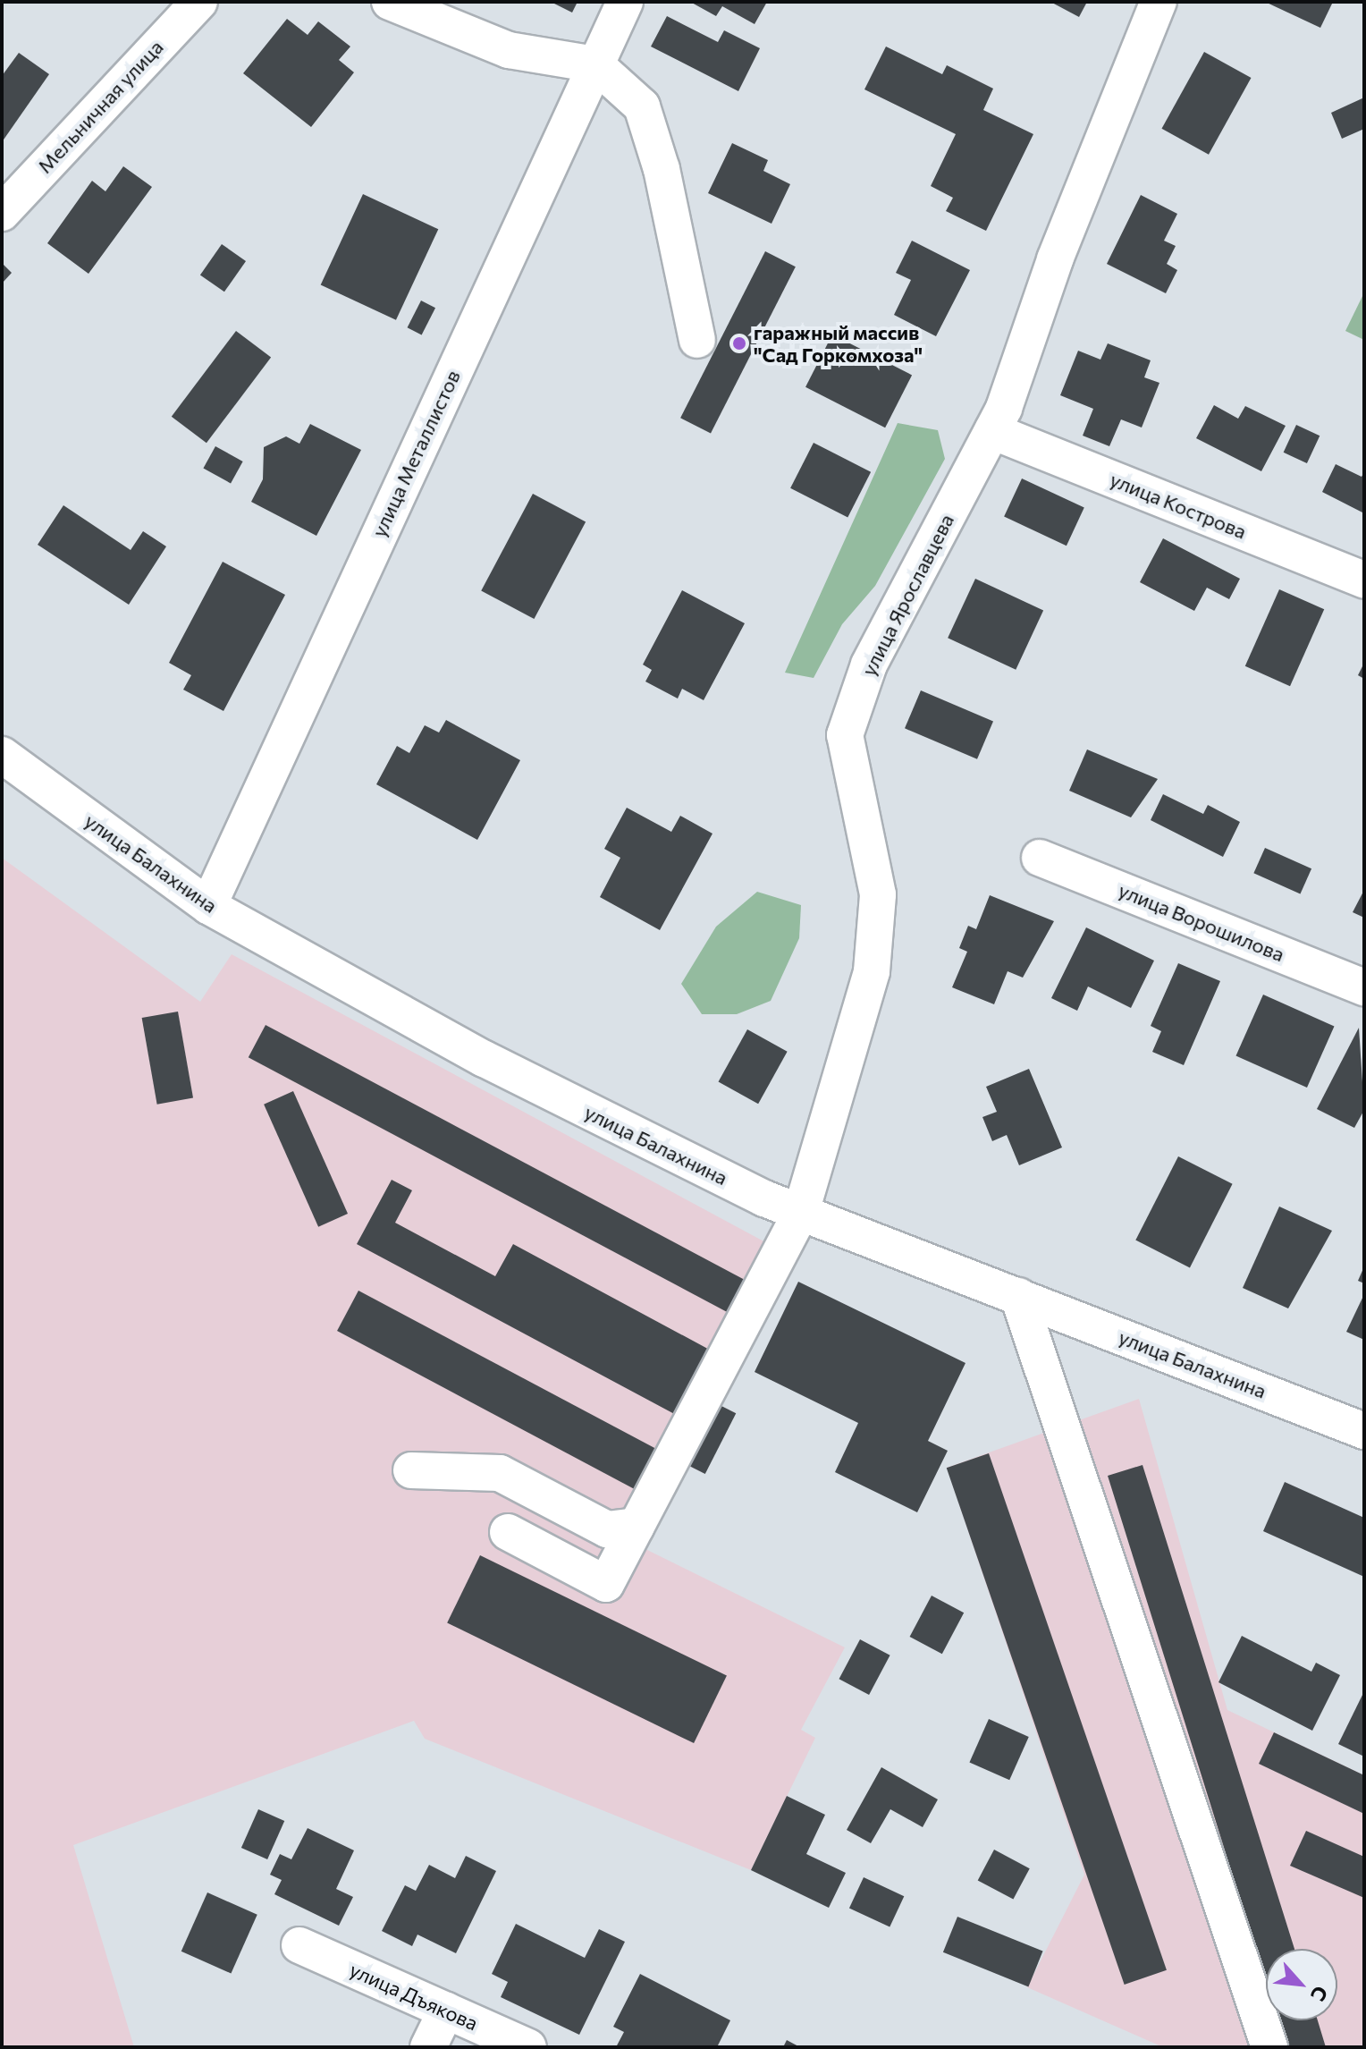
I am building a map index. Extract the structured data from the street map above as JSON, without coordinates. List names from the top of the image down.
{
  "streets": {
    "street": [
      "Мельничная улица",
      "улица Металлистов",
      "улица Кострова",
      "улица Ярославцева",
      "улица Балахнина",
      "улица Ворошилова",
      "улица Дъякова"
    ]
  },
  "crossings": [
    ["улица Металлистов", "улица Балахнина"],
    ["улица Кострова", "улица Ярославцева"],
    ["улица Ярославцева", "улица Балахнина"]
  ],
  "places": ["гаражный массив \"Сад Горкомхоза\""],
  "north": "bottom right"
}
